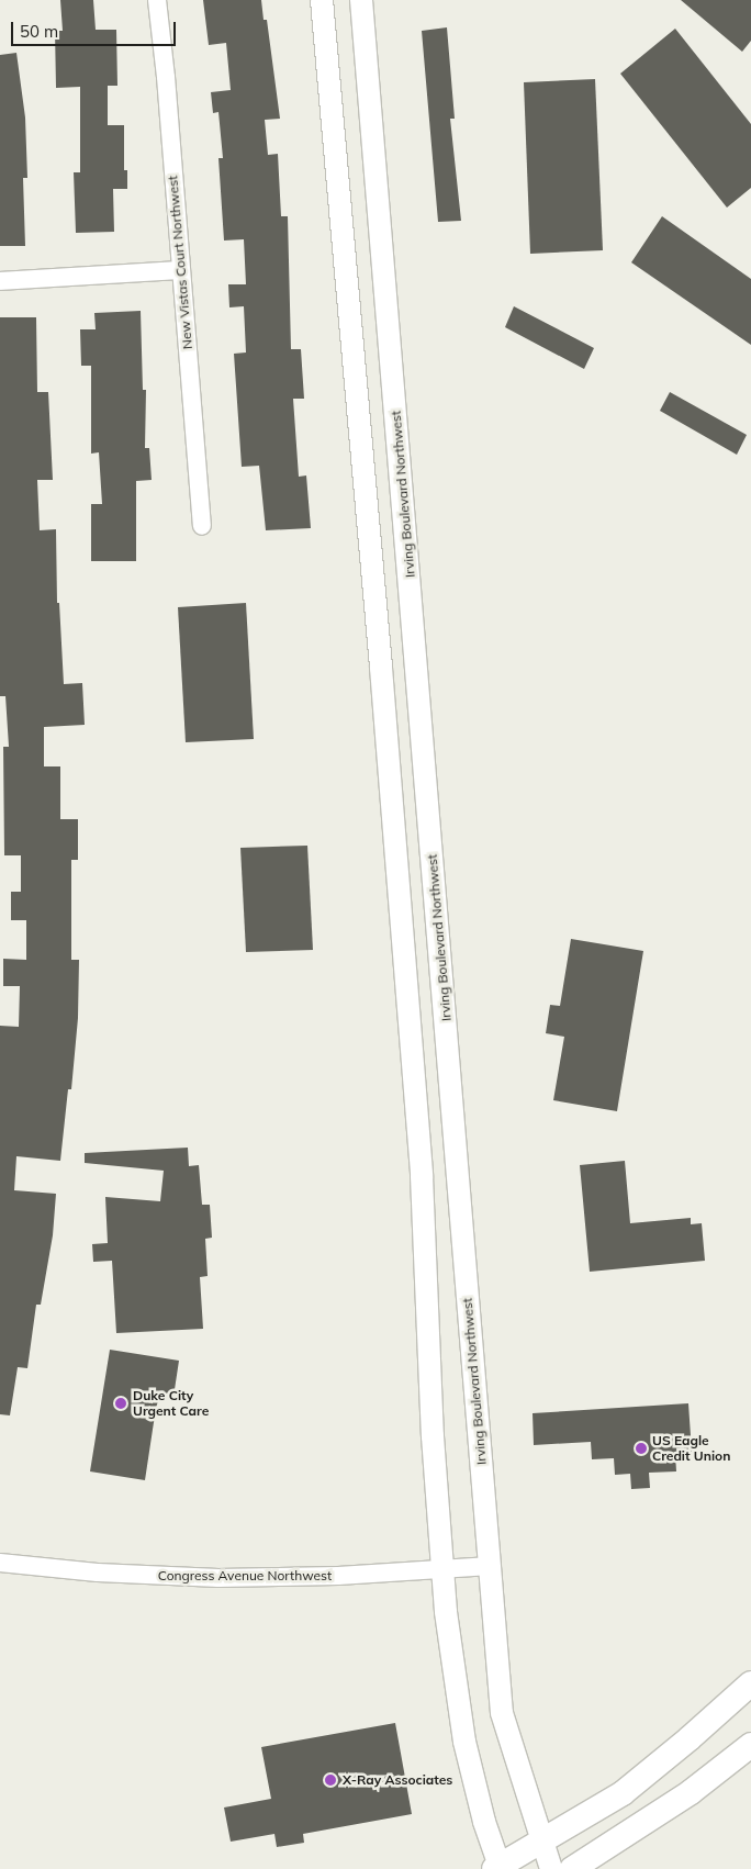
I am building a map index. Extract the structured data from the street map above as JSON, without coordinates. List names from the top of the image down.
{
  "streets": {
    "street": ["New Vistas Court Northwest", "Irving Boulevard Northwest", "Congress Avenue Northwest"]
  },
  "crossings": [
    ["Irving Boulevard Northwest", "Congress Avenue Northwest"]
  ],
  "places": ["Duke City Urgent Care", "US Eagle Credit Union", "X-Ray Associates"],
  "scale_bar": "50 m"
}
